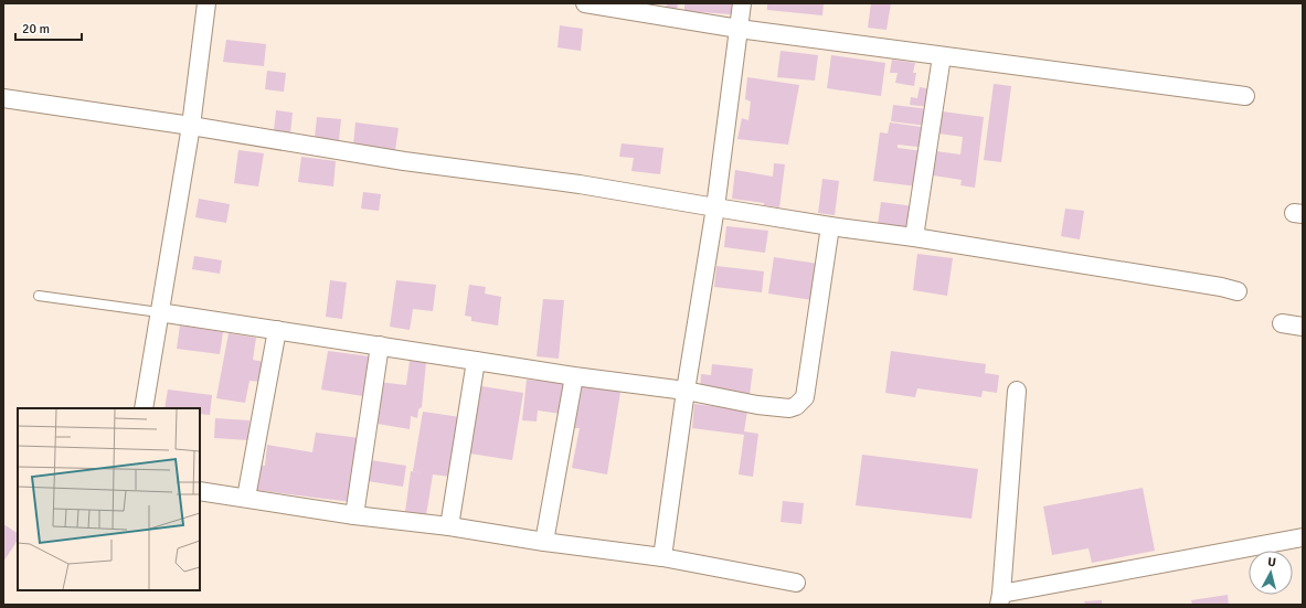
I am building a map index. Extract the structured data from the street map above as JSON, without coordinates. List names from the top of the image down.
{
  "scale_bar": "20 m",
  "north": "top"
}
